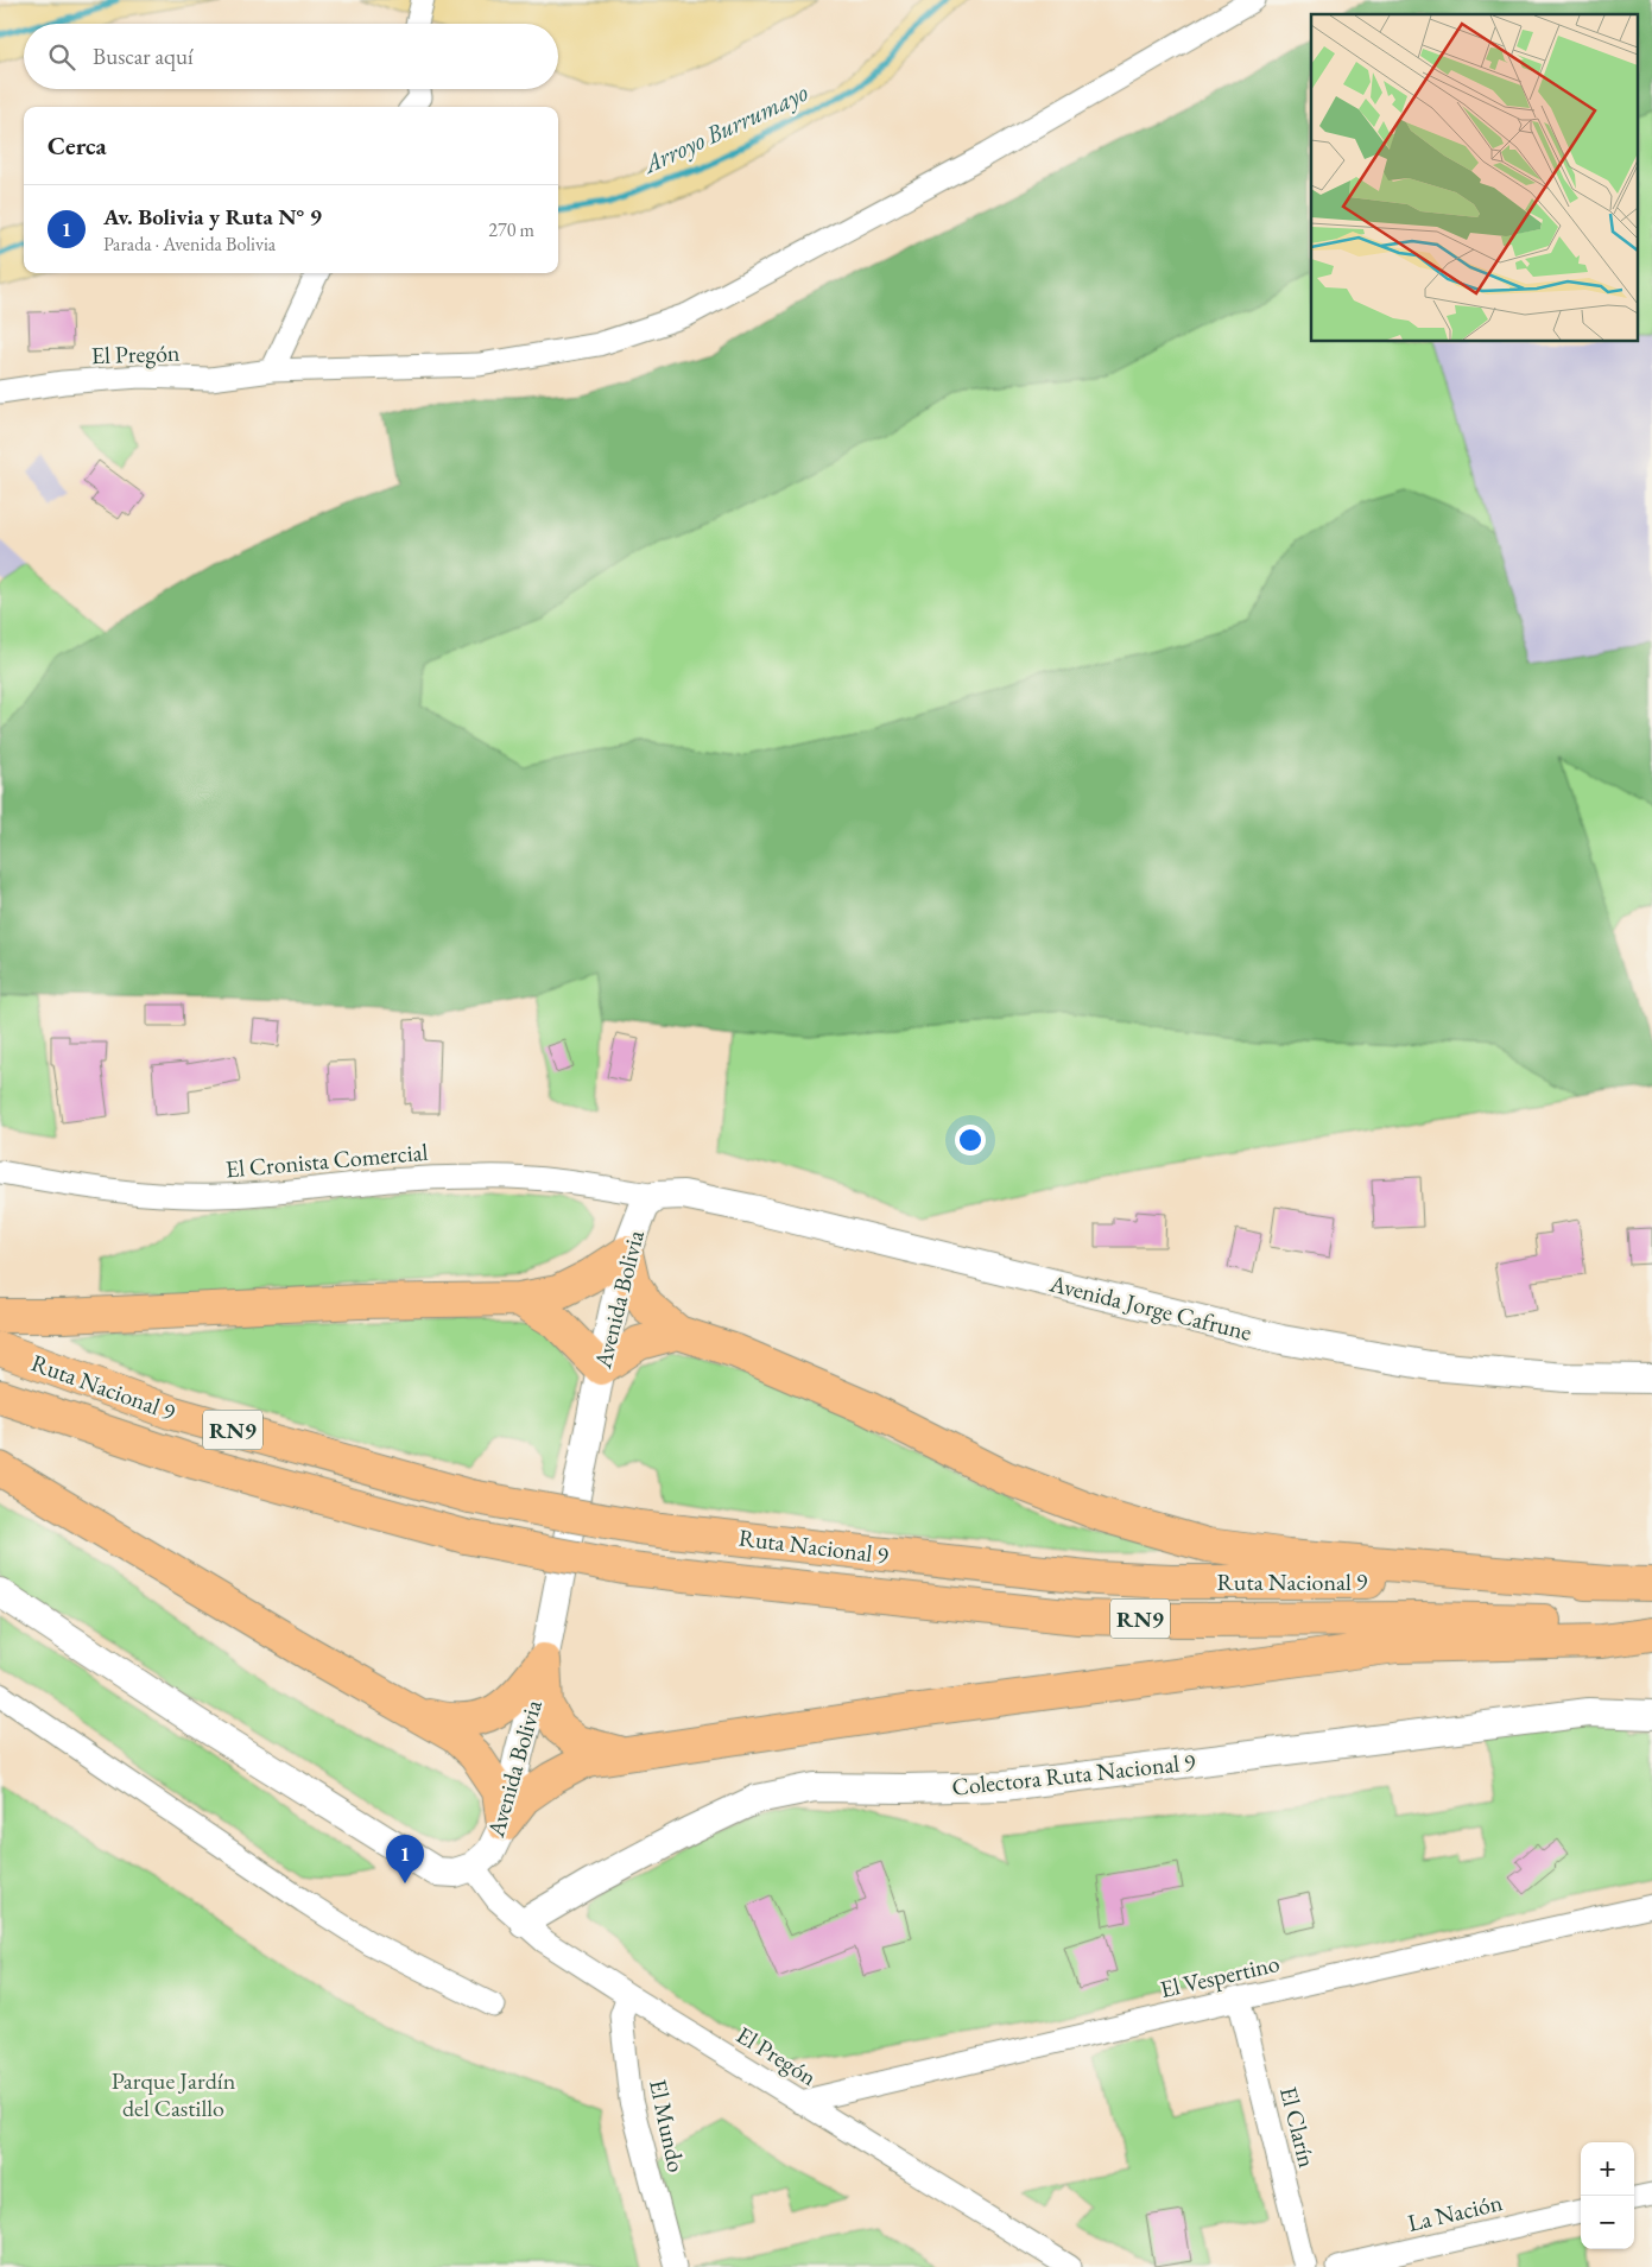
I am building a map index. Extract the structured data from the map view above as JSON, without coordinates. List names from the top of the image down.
{
  "streets": {
    "highway": ["Ruta Nacional 9", "RN9"],
    "street": [
      "El Pregón",
      "El Cronista Comercial",
      "Avenida Bolivia",
      "Avenida Jorge Cafrune",
      "Colectora Ruta Nacional 9",
      "El Vespertino",
      "El Mundo",
      "El Clarín",
      "La Nación"
    ]
  },
  "crossings": [
    ["El Pregón", "Avenida Bolivia"],
    ["El Pregón", "Colectora Ruta Nacional 9"],
    ["El Pregón", "El Vespertino"],
    ["El Pregón", "El Mundo"],
    ["El Cronista Comercial", "Avenida Bolivia"],
    ["El Cronista Comercial", "Avenida Jorge Cafrune"],
    ["Avenida Bolivia", "Avenida Jorge Cafrune"],
    ["El Vespertino", "El Clarín"]
  ],
  "water": ["Arroyo Burrumayo"],
  "parks": ["Parque Jardín del Castillo"],
  "page": {
    "search": "Buscar aquí",
    "heading": "Cerca",
    "list": [
      {
        "mark": "1",
        "name": "Av. Bolivia y Ruta N° 9",
        "note": "Parada · Avenida Bolivia",
        "value": "270 m"
      }
    ],
    "pins": "1",
    "map_buttons": ["+", "−"]
  }
}
